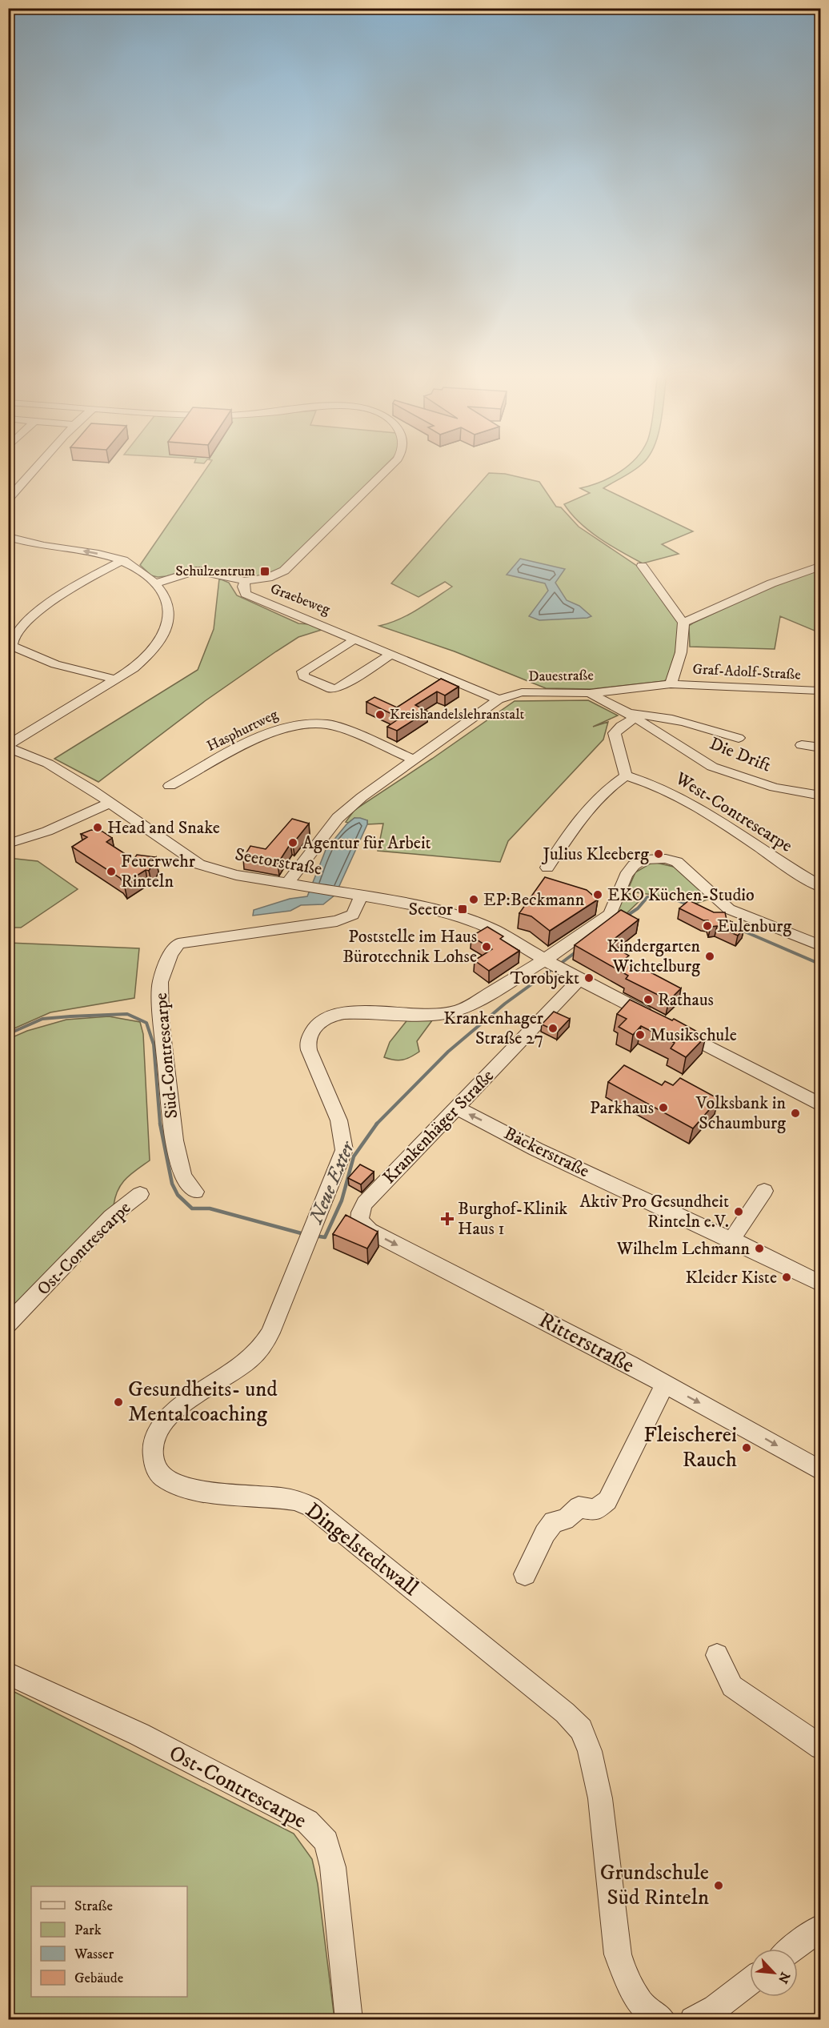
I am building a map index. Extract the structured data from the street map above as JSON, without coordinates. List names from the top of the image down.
{
  "streets": {
    "street": [
      "Graebeweg",
      "Graf-Adolf-Straße",
      "Dauestraße",
      "Hasphurtweg",
      "Die Drift",
      "West-Contrescarpe",
      "Seetorstraße",
      "Süd-Contrescarpe",
      "Krankenhäger Straße",
      "Bäckerstraße",
      "Ost-Contrescarpe",
      "Ritterstraße",
      "Dingelstedtwall"
    ]
  },
  "crossings": [
    ["Graebeweg", "Dauestraße"],
    ["Graf-Adolf-Straße", "Dauestraße"],
    ["Dauestraße", "Hasphurtweg"],
    ["Dauestraße", "Die Drift"],
    ["Dauestraße", "Seetorstraße"],
    ["Seetorstraße", "Süd-Contrescarpe"],
    ["Seetorstraße", "Krankenhäger Straße"],
    ["Seetorstraße", "Dingelstedtwall"],
    ["Krankenhäger Straße", "Bäckerstraße"],
    ["Krankenhäger Straße", "Ritterstraße"]
  ],
  "one_way": ["Bäckerstraße", "Ritterstraße"],
  "water": ["Neue Exter"],
  "places": {
    "transit": ["Schulzentrum", "Seetor"],
    "other": [
      "Kreishandelslehranstalt",
      "Head and Snake",
      "Agentur für Arbeit",
      "Julius Kleeberg",
      "Feuerwehr Rinteln",
      "EKO Küchen-Studio",
      "EP:Beckmann",
      "Eulenburg",
      "Poststelle im Haus Bürotechnik Lohse",
      "Kindergarten Wichtelburg",
      "Torobjekt",
      "Rathaus",
      "Krankenhager Straße 27",
      "Musikschule",
      "Parkhaus",
      "Volksbank in Schaumburg",
      "Aktiv Pro Gesundheit Rinteln e.V.",
      "Wilhelm Lehmann",
      "Kleider Kiste",
      "Gesundheits- und Mentalcoaching",
      "Fleischerei Rauch",
      "Grundschule Süd Rinteln"
    ],
    "health": ["Burghof-Klinik Haus 1"]
  },
  "legend": [
    "Straße",
    "Park",
    "Wasser",
    "Gebäude"
  ],
  "north": "bottom right"
}
